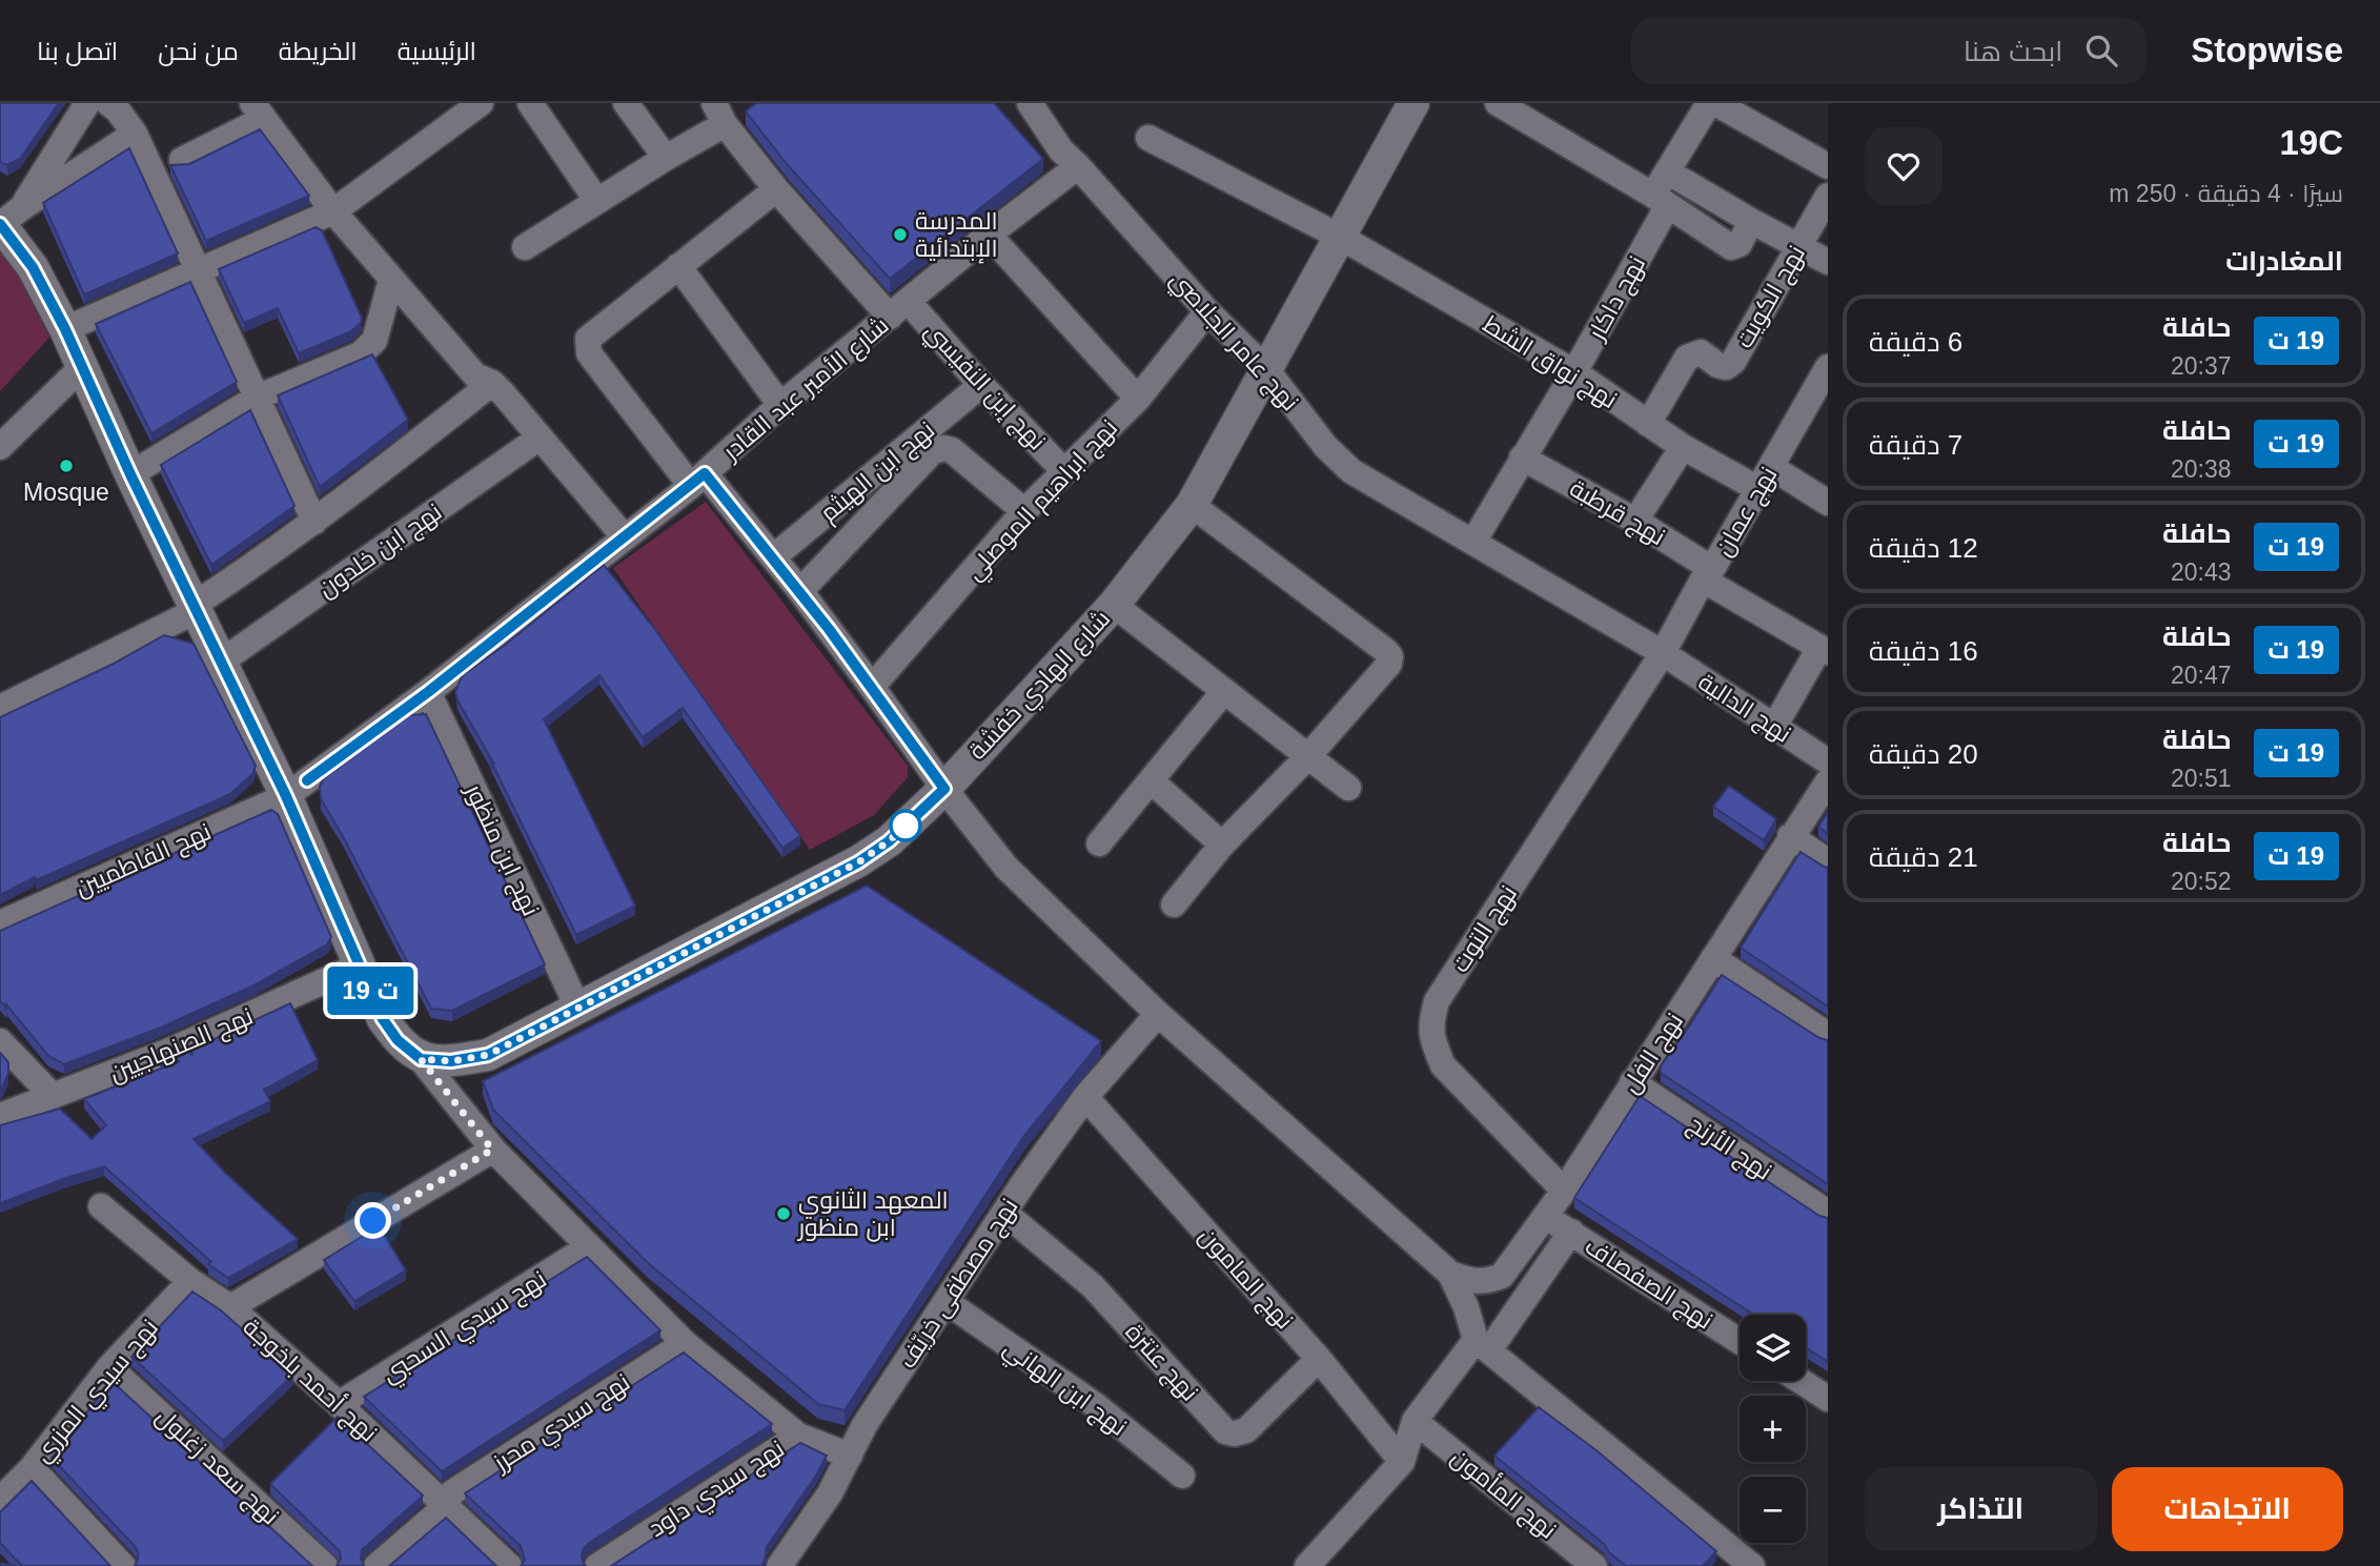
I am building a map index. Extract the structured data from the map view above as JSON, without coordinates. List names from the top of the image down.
{
  "streets": {
    "street": [
      "نهج الكويت",
      "نهج داكار",
      "نهج عامر الجلاصي",
      "نهج نواق الشط",
      "نهج إبن النفيسي",
      "شارع الأمير عبد القادر",
      "نهج ابن الهيثم",
      "نهج ابراهيم الموصلي",
      "نهج عمان",
      "نهج قرطبة",
      "نهج ابن خلدون",
      "شارع الهادي خفشة",
      "نهج الدالية",
      "نهج ابن منظور",
      "نهج الفاطميين",
      "نهج التوت",
      "نهج الصنهاجيين",
      "نهج الفل",
      "نهج الأرنج",
      "نهج المامون",
      "نهج مصطفى خريّف",
      "نهج الصفصاف",
      "نهج سيدي السحبي",
      "نهج عنترة",
      "نهج أحمد بلخوجة",
      "نهج ابن الهاني",
      "نهج سيدي المزري",
      "نهج سيدي محرز",
      "نهج سعد زغلول",
      "نهج سيدي داود",
      "نهج المأمون"
    ]
  },
  "crossings": [
    ["نهج الكويت", "نهج نواق الشط"],
    ["نهج داكار", "نهج عامر الجلاصي"],
    ["نهج داكار", "نهج نواق الشط"],
    ["نهج داكار", "نهج قرطبة"],
    ["نهج عامر الجلاصي", "شارع الأمير عبد القادر"],
    ["نهج عامر الجلاصي", "نهج ابراهيم الموصلي"],
    ["نهج عامر الجلاصي", "نهج عمان"],
    ["نهج عامر الجلاصي", "شارع الهادي خفشة"],
    ["نهج عامر الجلاصي", "نهج الدالية"],
    ["نهج عامر الجلاصي", "نهج التوت"],
    ["نهج نواق الشط", "نهج عمان"],
    ["نهج نواق الشط", "شارع الهادي خفشة"],
    ["نهج إبن النفيسي", "شارع الأمير عبد القادر"],
    ["نهج إبن النفيسي", "نهج ابن الهيثم"],
    ["نهج إبن النفيسي", "نهج ابراهيم الموصلي"],
    ["شارع الأمير عبد القادر", "نهج ابن منظور"],
    ["شارع الأمير عبد القادر", "نهج الفاطميين"],
    ["نهج عمان", "نهج قرطبة"],
    ["نهج عمان", "نهج الدالية"],
    ["نهج عمان", "نهج التوت"],
    ["شارع الهادي خفشة", "نهج ابن منظور"],
    ["نهج الدالية", "نهج التوت"],
    ["نهج التوت", "نهج الفل"],
    ["نهج الفل", "نهج الأرنج"],
    ["نهج الفل", "نهج الصفصاف"],
    ["نهج المامون", "نهج مصطفى خريّف"],
    ["نهج المامون", "نهج عنترة"],
    ["نهج مصطفى خريّف", "نهج عنترة"],
    ["نهج مصطفى خريّف", "نهج ابن الهاني"],
    ["نهج سيدي السحبي", "نهج أحمد بلخوجة"],
    ["نهج أحمد بلخوجة", "نهج سيدي المزري"],
    ["نهج أحمد بلخوجة", "نهج سيدي محرز"],
    ["نهج سيدي المزري", "نهج سعد زغلول"]
  ],
  "places": ["المدرسة الإبتدائية", "Mosque", "المعهد الثانوي ابن منظور"],
  "page": {
    "header": "Stopwise",
    "search": "ابحث هنا",
    "nav": [
      "الرئيسية",
      "الخريطة",
      "من نحن",
      "اتصل بنا"
    ],
    "heading": [
      ["19C", "سيرًا · 4 دقيقة · 250 m"],
      "المغادرات"
    ],
    "on_map": "19 ت",
    "list": [
      {
        "mark": "19 ت",
        "name": "حافلة",
        "note": "20:37",
        "value": "6 دقيقة"
      },
      {
        "mark": "19 ت",
        "name": "حافلة",
        "note": "20:38",
        "value": "7 دقيقة"
      },
      {
        "mark": "19 ت",
        "name": "حافلة",
        "note": "20:43",
        "value": "12 دقيقة"
      },
      {
        "mark": "19 ت",
        "name": "حافلة",
        "note": "20:47",
        "value": "16 دقيقة"
      },
      {
        "mark": "19 ت",
        "name": "حافلة",
        "note": "20:51",
        "value": "20 دقيقة"
      },
      {
        "mark": "19 ت",
        "name": "حافلة",
        "note": "20:52",
        "value": "21 دقيقة"
      }
    ],
    "map_buttons": ["+", "−"],
    "buttons": ["الاتجاهات", "التذاكر"]
  }
}
